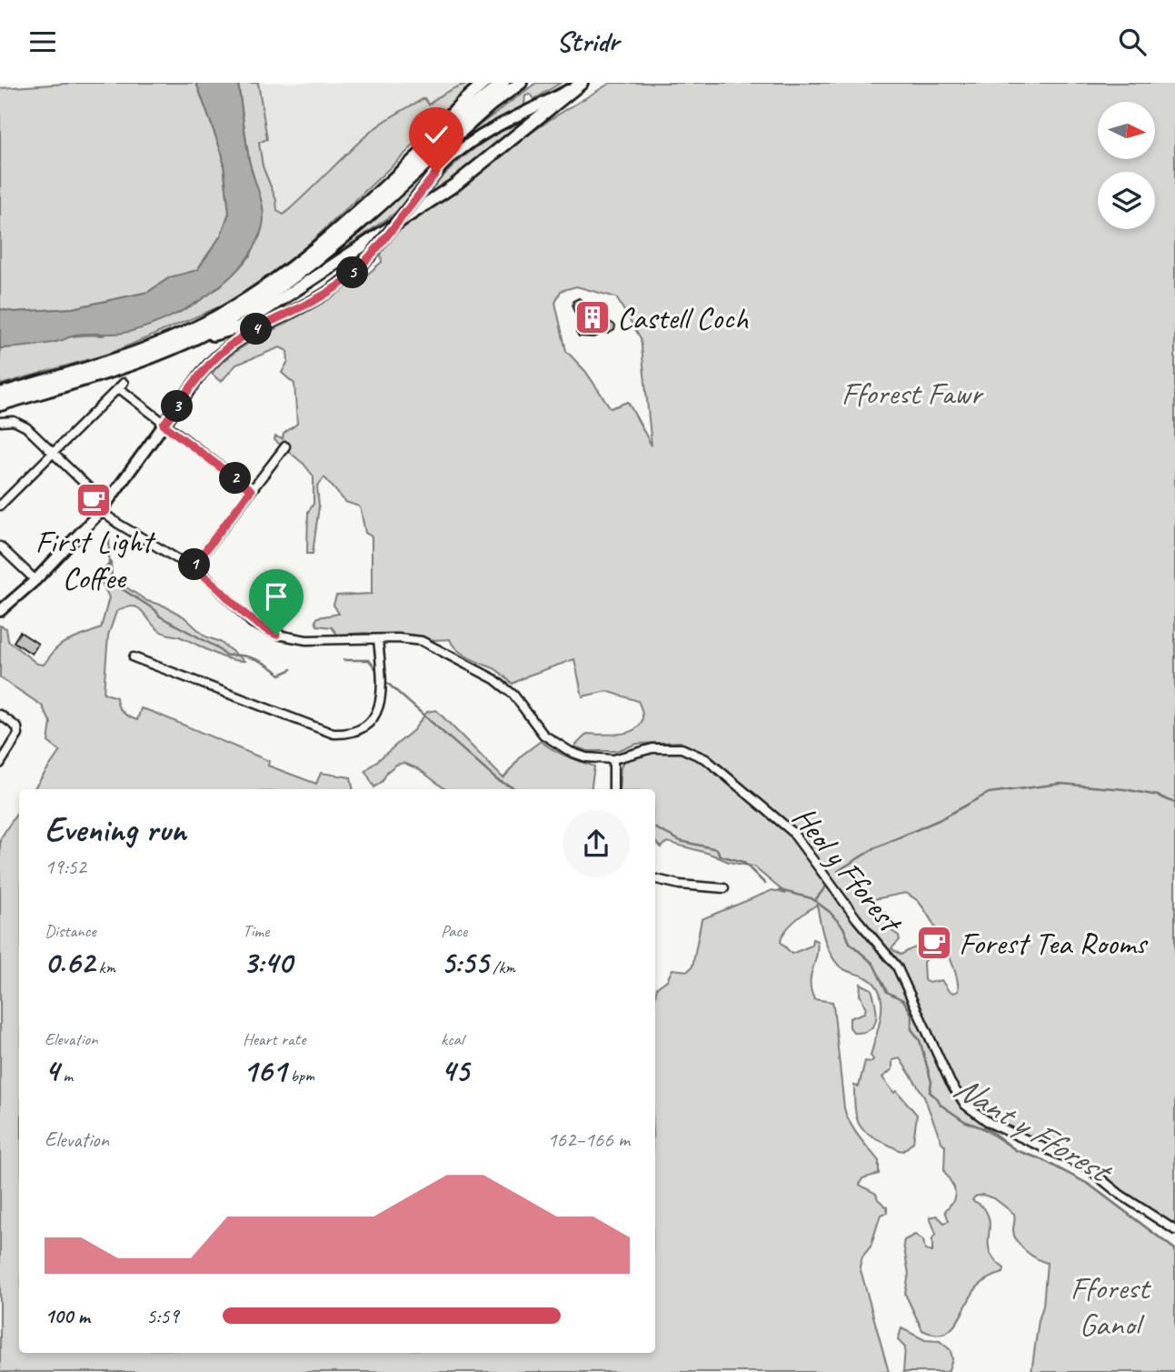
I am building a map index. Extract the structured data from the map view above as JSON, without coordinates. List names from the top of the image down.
{
  "streets": {
    "street": ["Heol y Fforest"]
  },
  "water": ["Nant y Fforest"],
  "parks": ["Fforest Fawr", "Fforest Ganol"],
  "places": {
    "building": ["Castell Coch"],
    "cafe": ["First Light Coffee", "Forest Tea Rooms"]
  },
  "north": "right",
  "page": {
    "header": "Stridr",
    "pins": [
      "5",
      "4",
      "3",
      "2",
      "1"
    ],
    "heading": ["Evening run", "19:52"],
    "stats": [
      ["Distance", "0.62 km"],
      ["Time", "3:40"],
      ["Pace", "5:55 /km"],
      ["Elevation", "4 m"],
      ["Heart rate", "161 bpm"],
      ["kcal", "45"]
    ],
    "chart": ["Elevation", "162–166 m"],
    "list": [
      {
        "name": "100 m",
        "note": "5:59"
      }
    ]
  }
}
